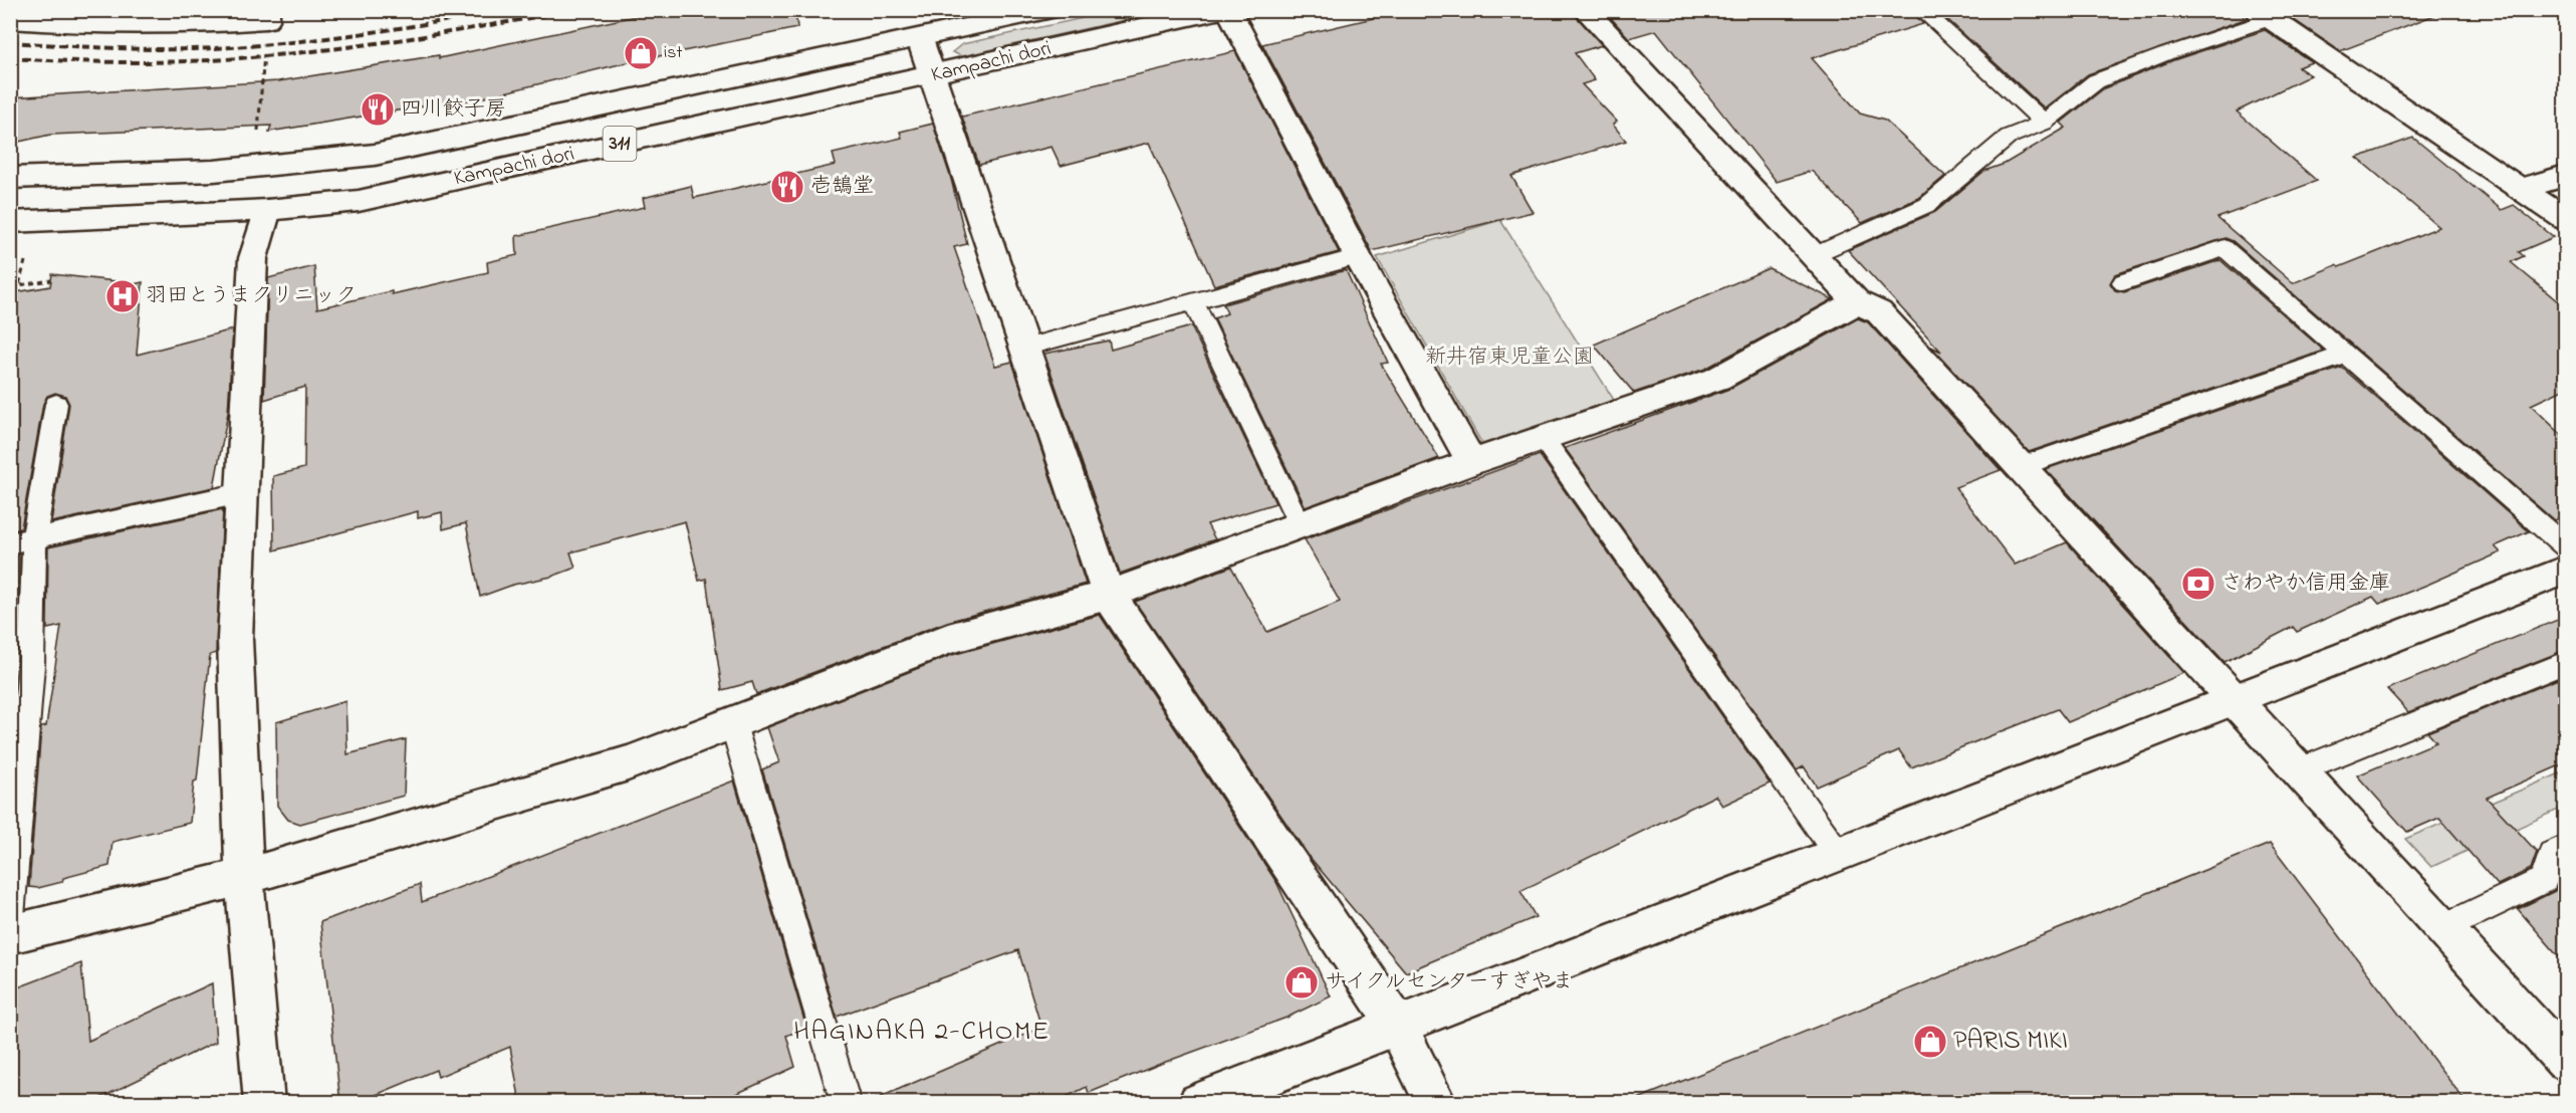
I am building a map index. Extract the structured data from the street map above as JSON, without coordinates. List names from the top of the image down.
{
  "streets": {
    "street": ["Kampachi dori", "311"]
  },
  "districts": ["HAGINAKA 2-CHOME"],
  "parks": ["新井宿東児童公園"],
  "places": {
    "shop": ["ist", "サイクルセンターすぎやま", "PARIS MIKI"],
    "restaurant": ["四川餃子房", "壱鵠堂"],
    "hospital": ["羽田とうまクリニック"],
    "bank": ["さわやか信用金庫"]
  }
}
